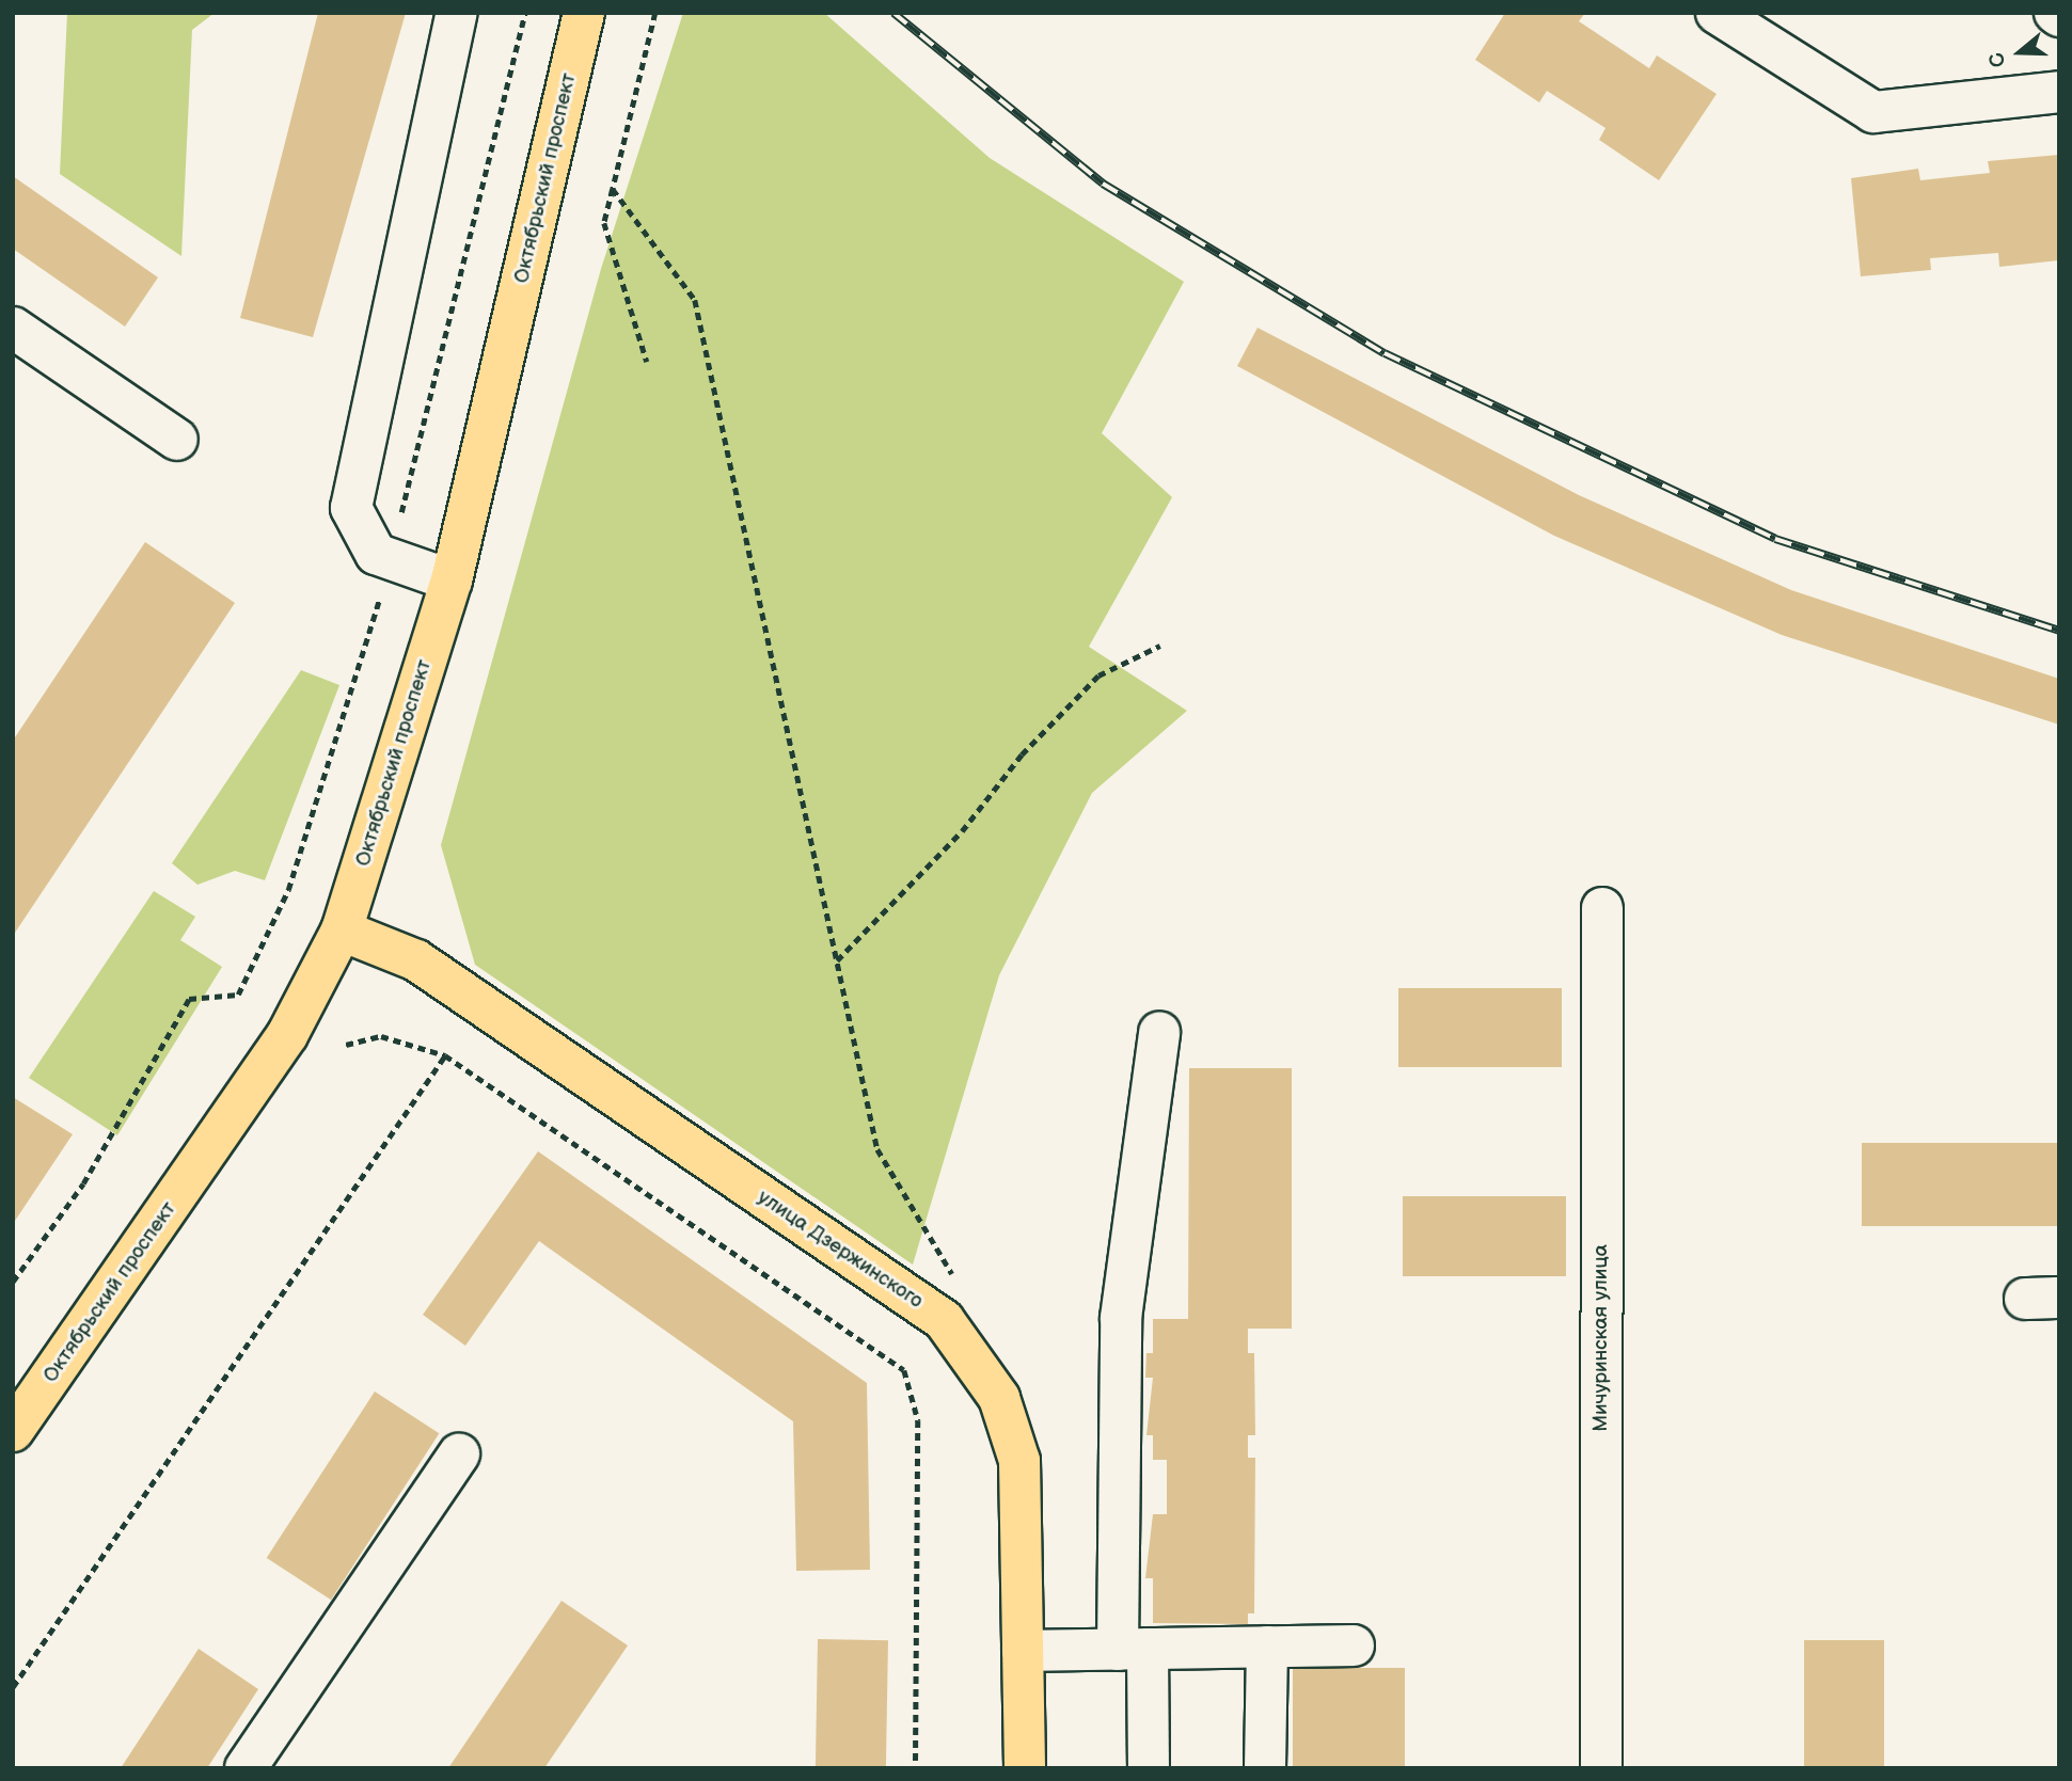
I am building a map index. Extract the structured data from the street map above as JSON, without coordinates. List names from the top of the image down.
{
  "streets": {
    "main road": ["Октябрьский проспект", "улица Дзержинского"],
    "street": ["Мичуринская улица"]
  },
  "crossings": [
    ["Октябрьский проспект", "улица Дзержинского"]
  ],
  "north": "left"
}
